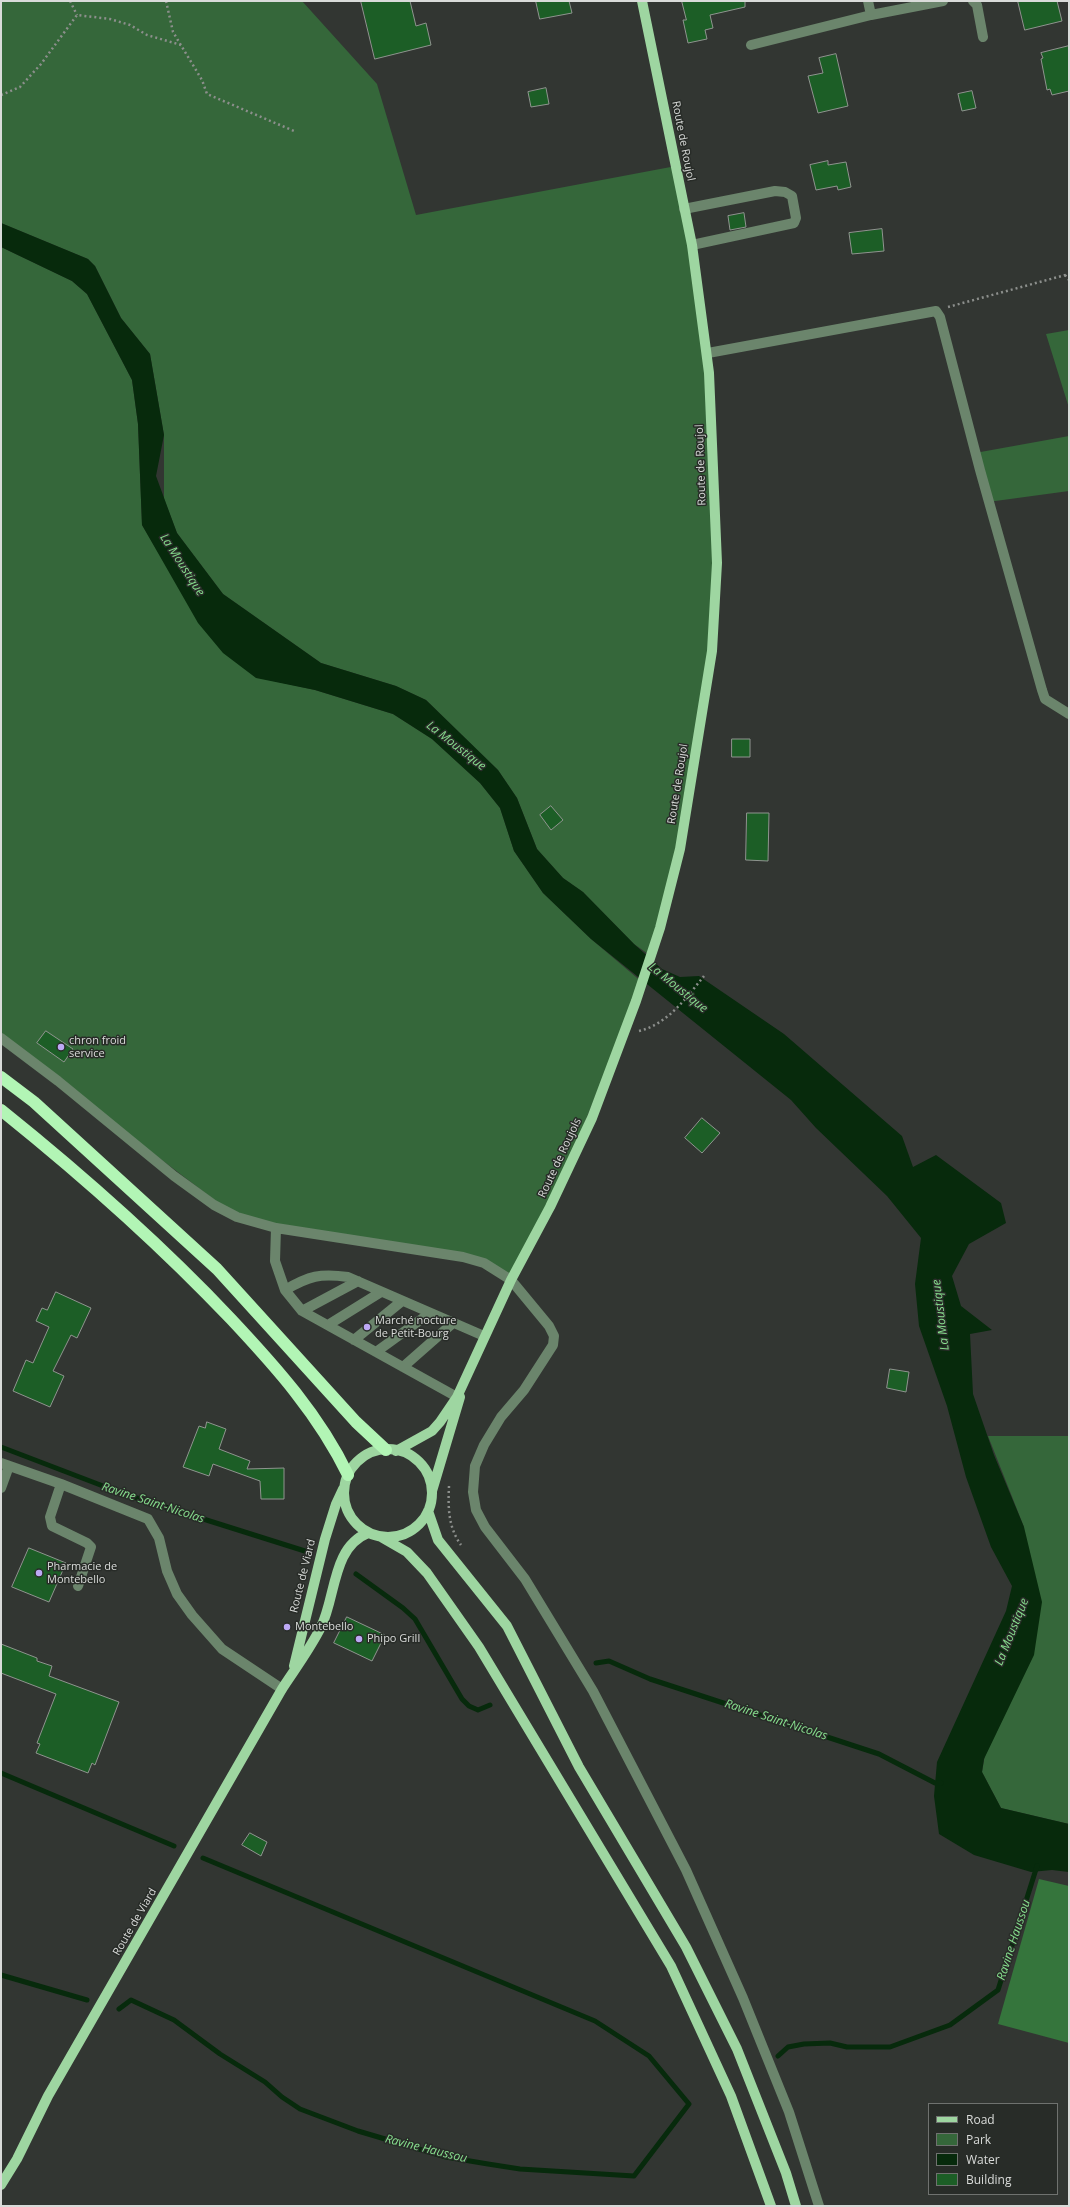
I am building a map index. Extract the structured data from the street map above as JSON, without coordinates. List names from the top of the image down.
{
  "streets": {
    "main road": ["Route de Roujol", "Route de Roujols", "Route de Viard"]
  },
  "crossings": [
    ["Route de Roujol", "Route de Roujols"],
    ["Route de Roujols", "Route de Viard"]
  ],
  "water": ["La Moustique", "Ravine Saint-Nicolas", "Ravine Haussou"],
  "places": [
    "chron froid service",
    "Marché nocture de Petit-Bourg",
    "Pharmacie de Montebello",
    "Montebello",
    "Phipo Grill"
  ],
  "legend": [
    "Road",
    "Park",
    "Water",
    "Building"
  ]
}
